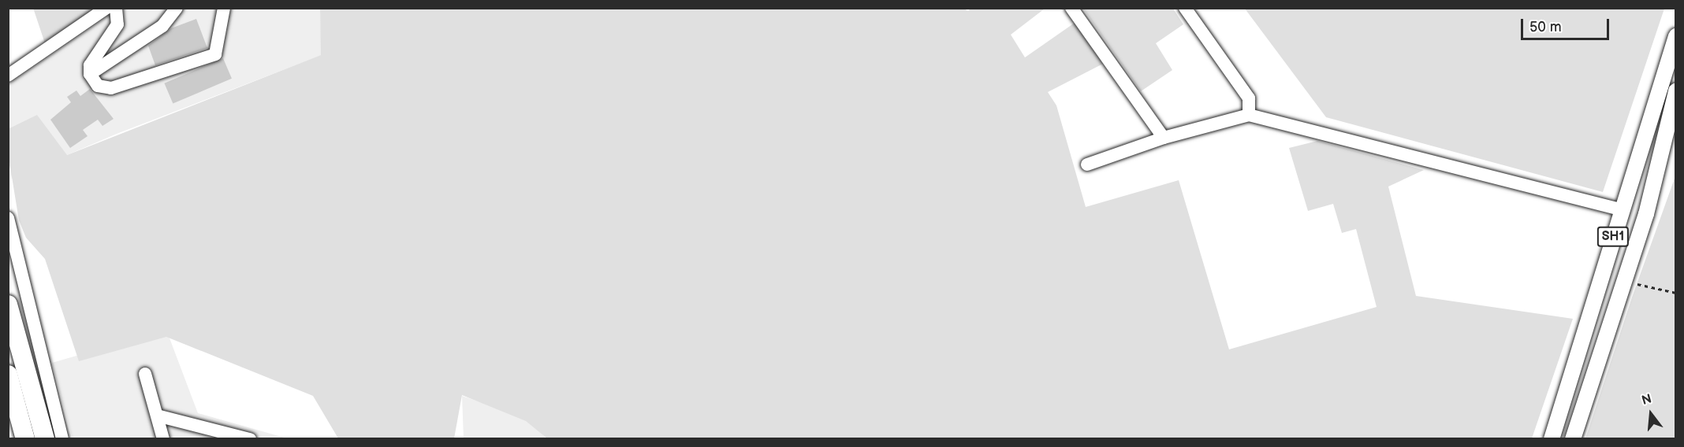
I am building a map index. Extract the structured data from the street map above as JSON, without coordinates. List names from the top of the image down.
{
  "streets": {
    "main road": ["SH1"]
  },
  "scale_bar": "50 m",
  "north": "top"
}
